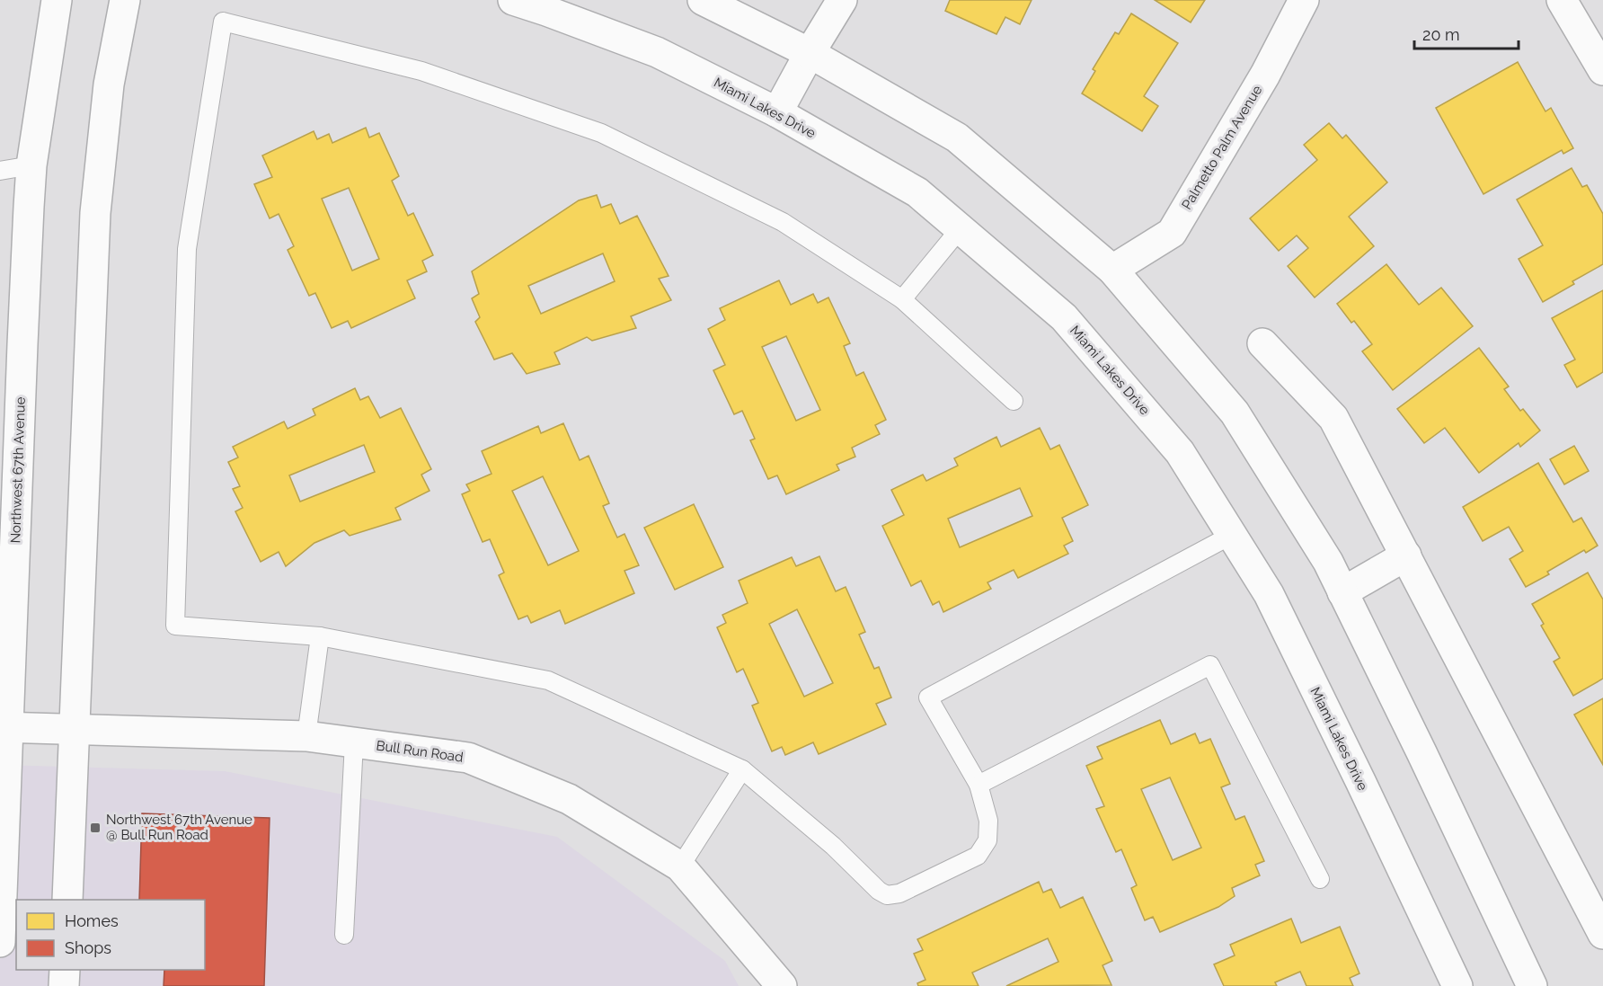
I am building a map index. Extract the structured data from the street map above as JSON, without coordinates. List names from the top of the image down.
{
  "streets": {
    "main road": [
      "Miami Lakes Drive",
      "Palmetto Palm Avenue",
      "Northwest 67th Avenue",
      "Bull Run Road"
    ]
  },
  "crossings": [
    ["Northwest 67th Avenue", "Bull Run Road"]
  ],
  "places": {
    "transit": ["Northwest 67th Avenue @ Bull Run Road"]
  },
  "legend": ["Homes", "Shops"],
  "scale_bar": "20 m"
}
